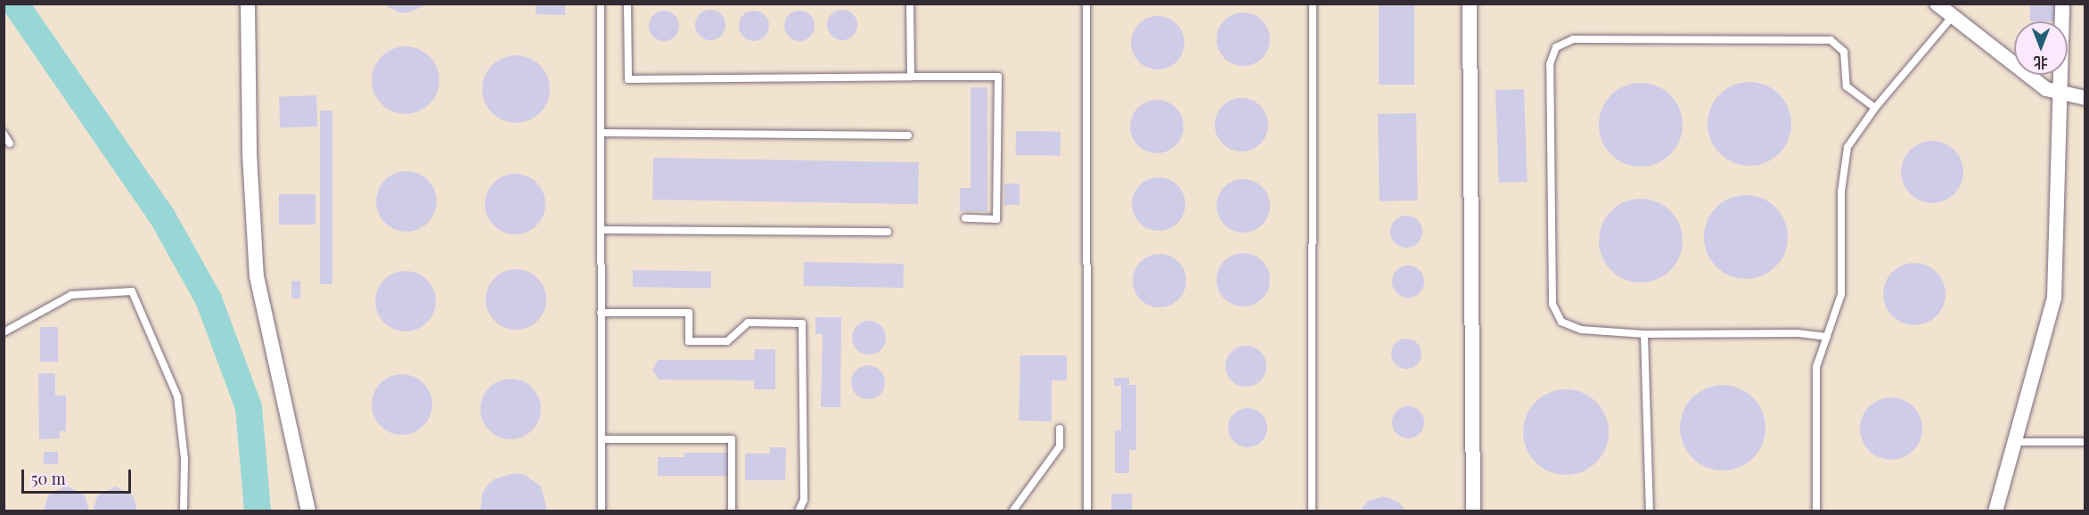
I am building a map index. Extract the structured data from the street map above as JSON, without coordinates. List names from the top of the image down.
{
  "scale_bar": "50 m",
  "north": "bottom"
}
